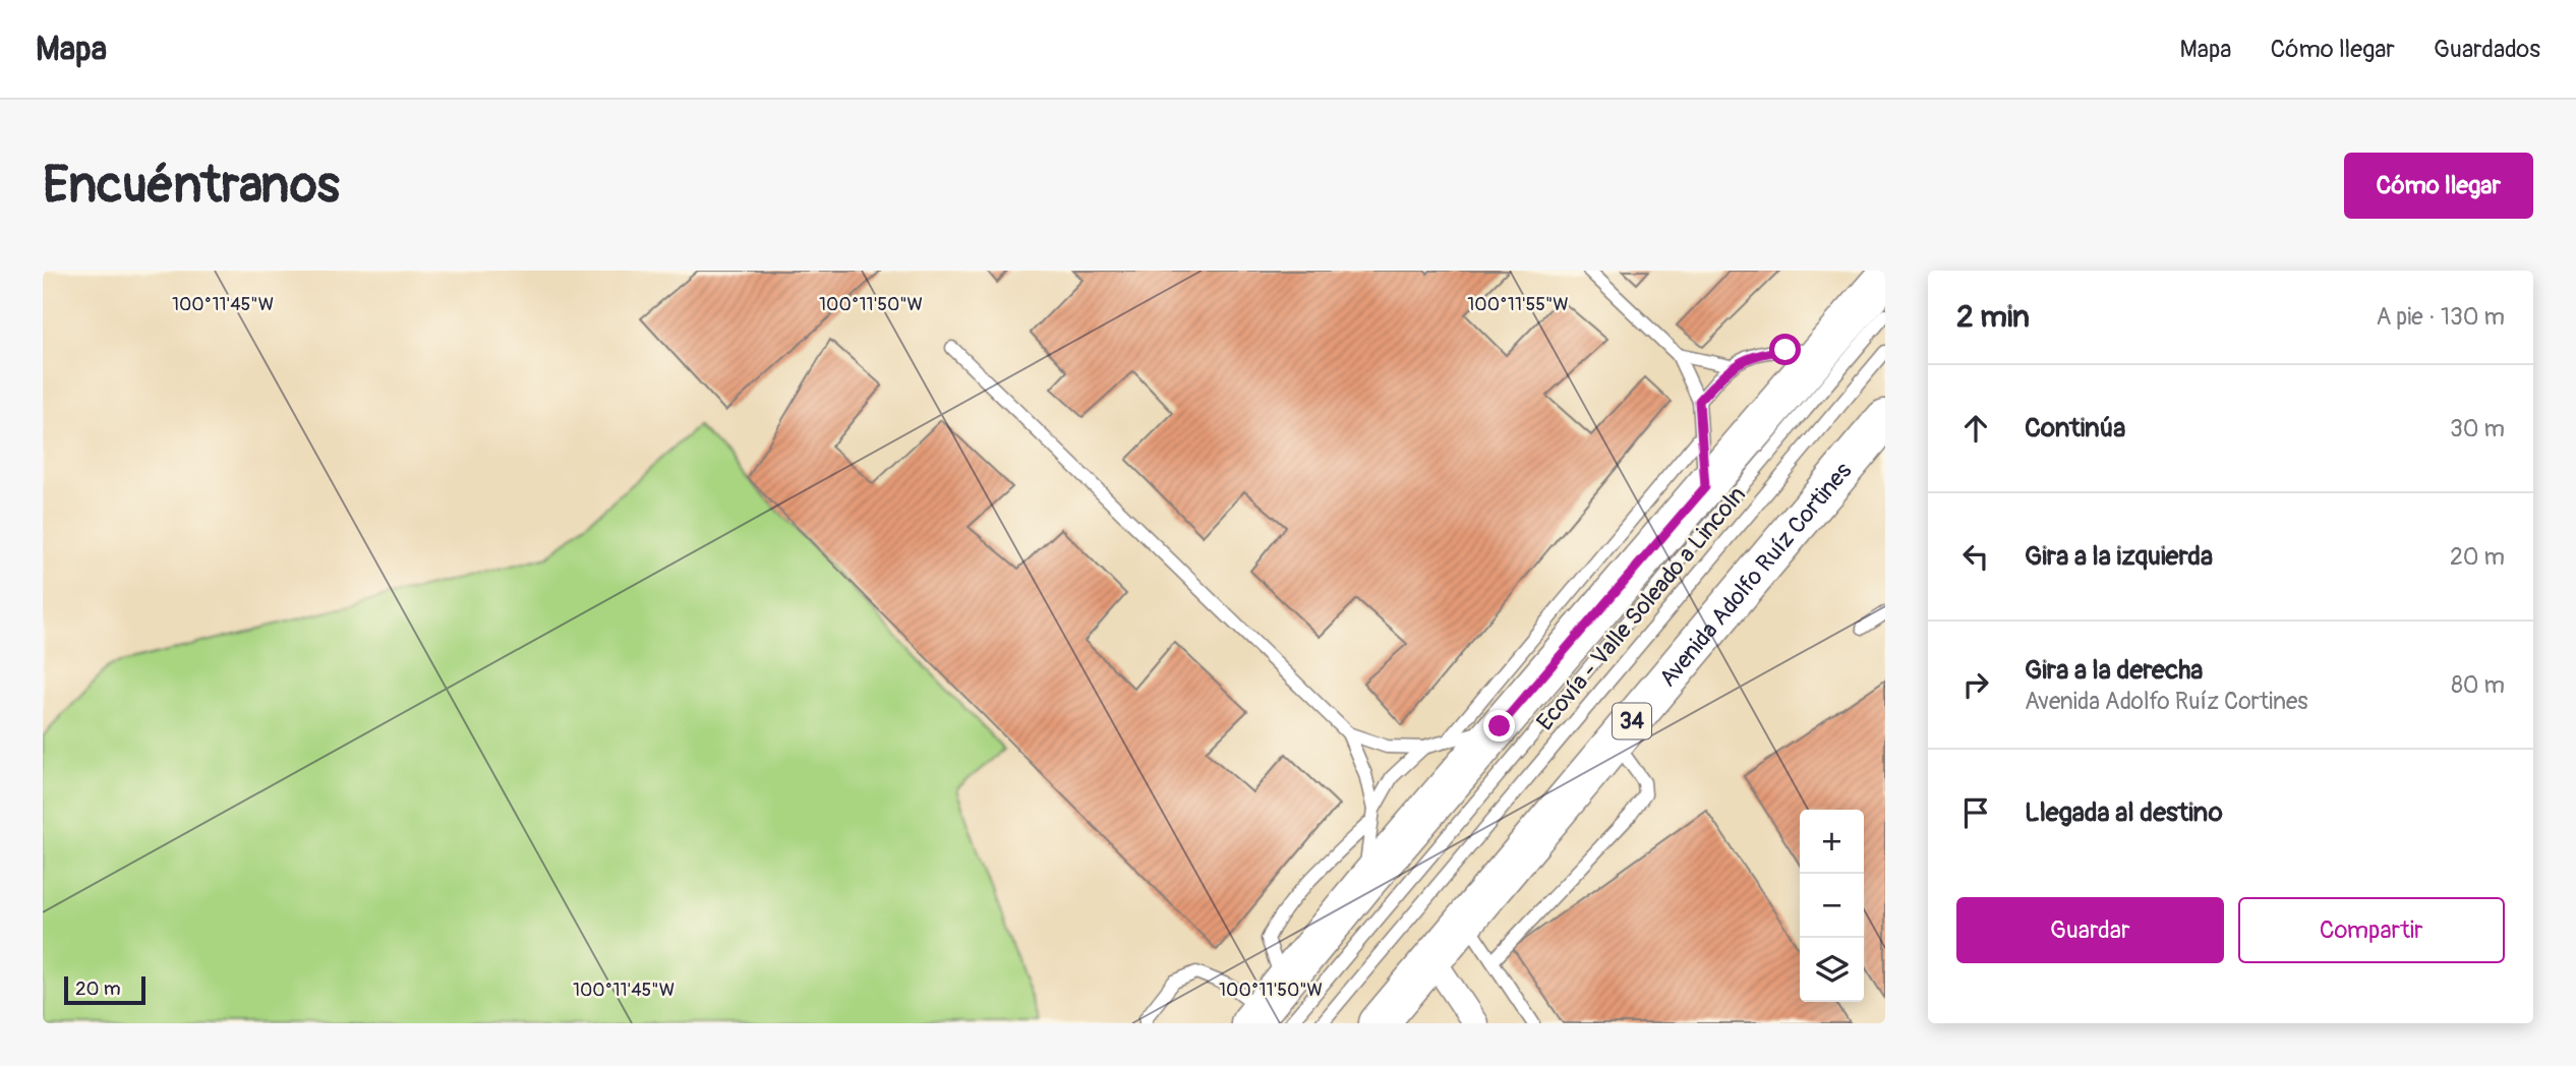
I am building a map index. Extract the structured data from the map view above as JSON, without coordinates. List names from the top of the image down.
{
  "streets": {
    "main road": ["Avenida Adolfo Ruíz Cortines", "34"],
    "lane": ["Ecovía - Valle Soleado a Lincoln"]
  },
  "scale_bar": "20 m",
  "page": {
    "header": "Mapa",
    "nav": ["Mapa", "Cómo llegar", "Guardados"],
    "buttons": [
      "Cómo llegar",
      ["Guardar", "Compartir"]
    ],
    "title": "Encuéntranos",
    "heading": ["2 min", "A pie · 130 m"],
    "list": [
      ["Continúa", "30 m"],
      ["Gira a la izquierda", "20 m"],
      ["Gira a la derecha", "Avenida Adolfo Ruíz Cortines", "80 m"],
      "Llegada al destino"
    ],
    "map_buttons": ["+", "−"],
    "scale": "20 m"
  },
  "coordinates": ["100°11'45\"W", "100°11'50\"W", "100°11'55\"W"]
}
